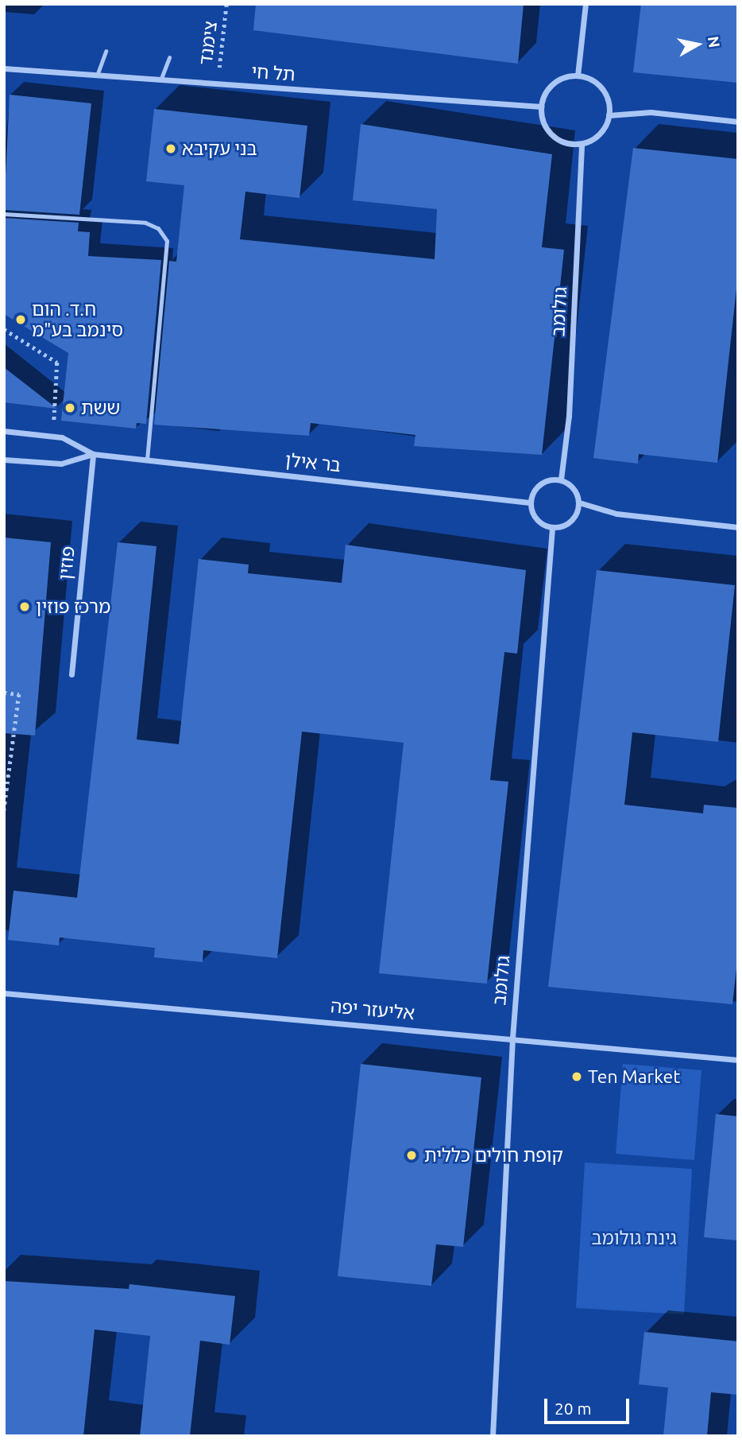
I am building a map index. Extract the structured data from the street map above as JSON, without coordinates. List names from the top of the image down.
{
  "streets": {
    "street": [
      "תל חי",
      "גולומב",
      "בר אילן",
      "פוזין",
      "אליעזר יפה"
    ],
    "path": ["צימנד"]
  },
  "crossings": [
    ["צימנד", "תל חי"],
    ["תל חי", "גולומב"],
    ["גולומב", "בר אילן"],
    ["גולומב", "אליעזר יפה"],
    ["בר אילן", "פוזין"]
  ],
  "parks": ["גינת גולומב"],
  "places": [
    "בני עקיבא",
    "ח.ד. הום סינמב בע\"מ",
    "ששת",
    "מרכז פוזין",
    "Ten Market",
    "קופת חולים כללית"
  ],
  "scale_bar": "20 m",
  "north": "right"
}
